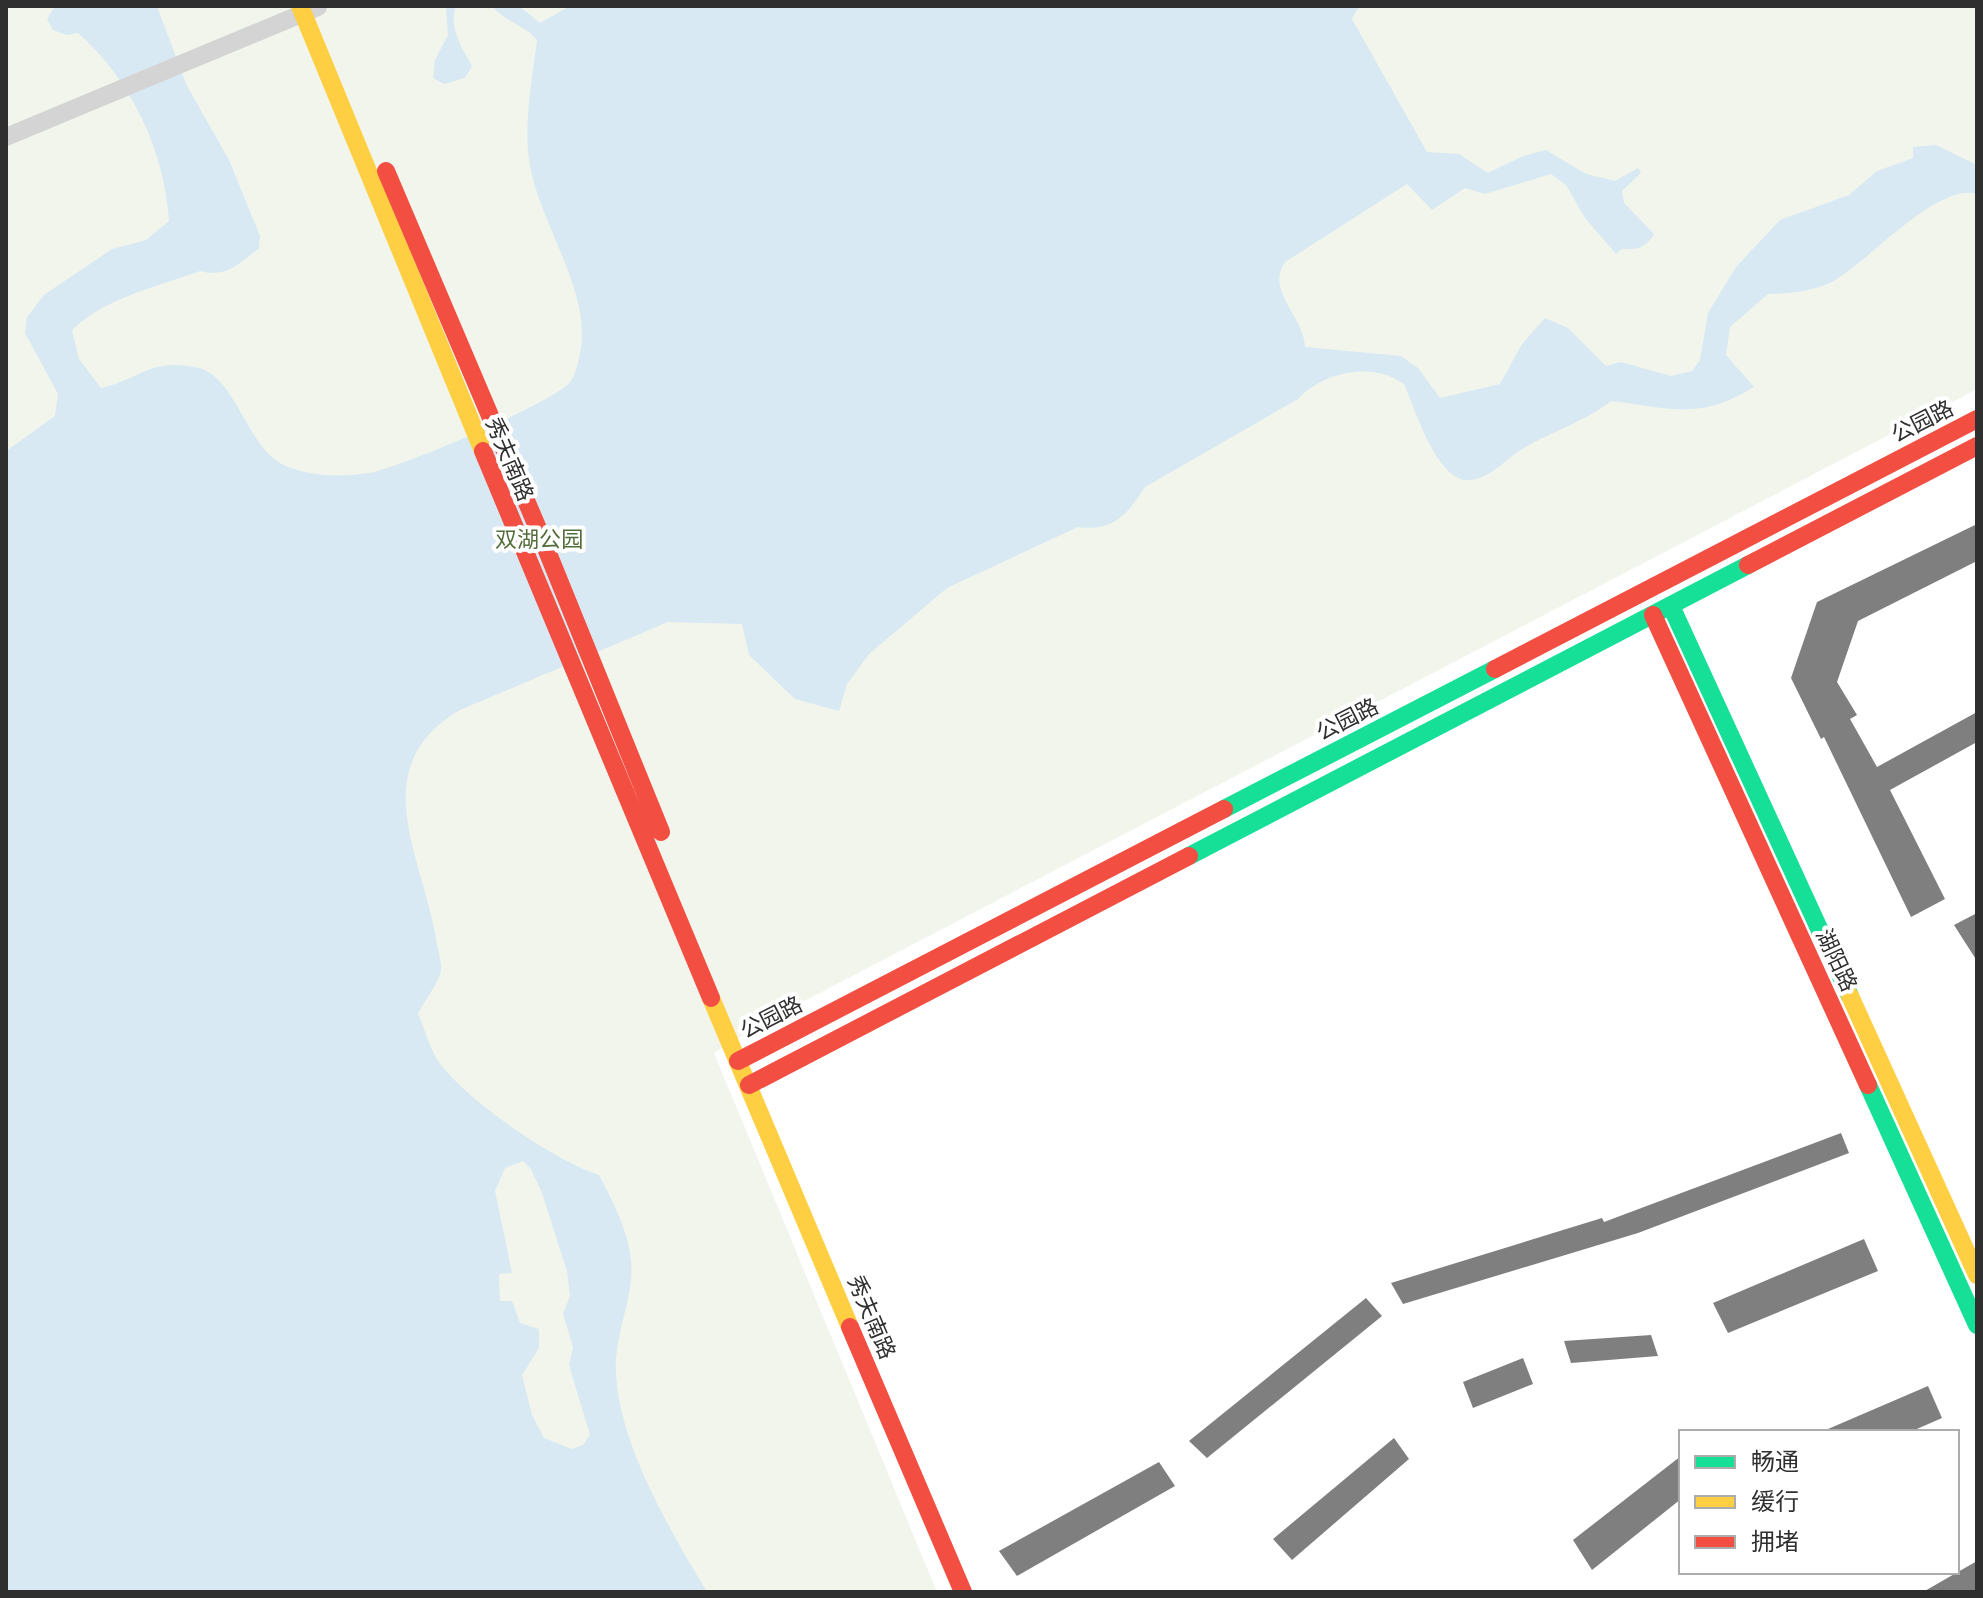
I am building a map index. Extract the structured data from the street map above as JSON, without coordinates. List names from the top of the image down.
{
  "streets": {
    "street": ["公园路", "秀夫南路", "湖阳路"]
  },
  "crossings": [
    ["公园路", "秀夫南路"]
  ],
  "parks": ["双湖公园"],
  "legend": ["畅通", "缓行", "拥堵"]
}
